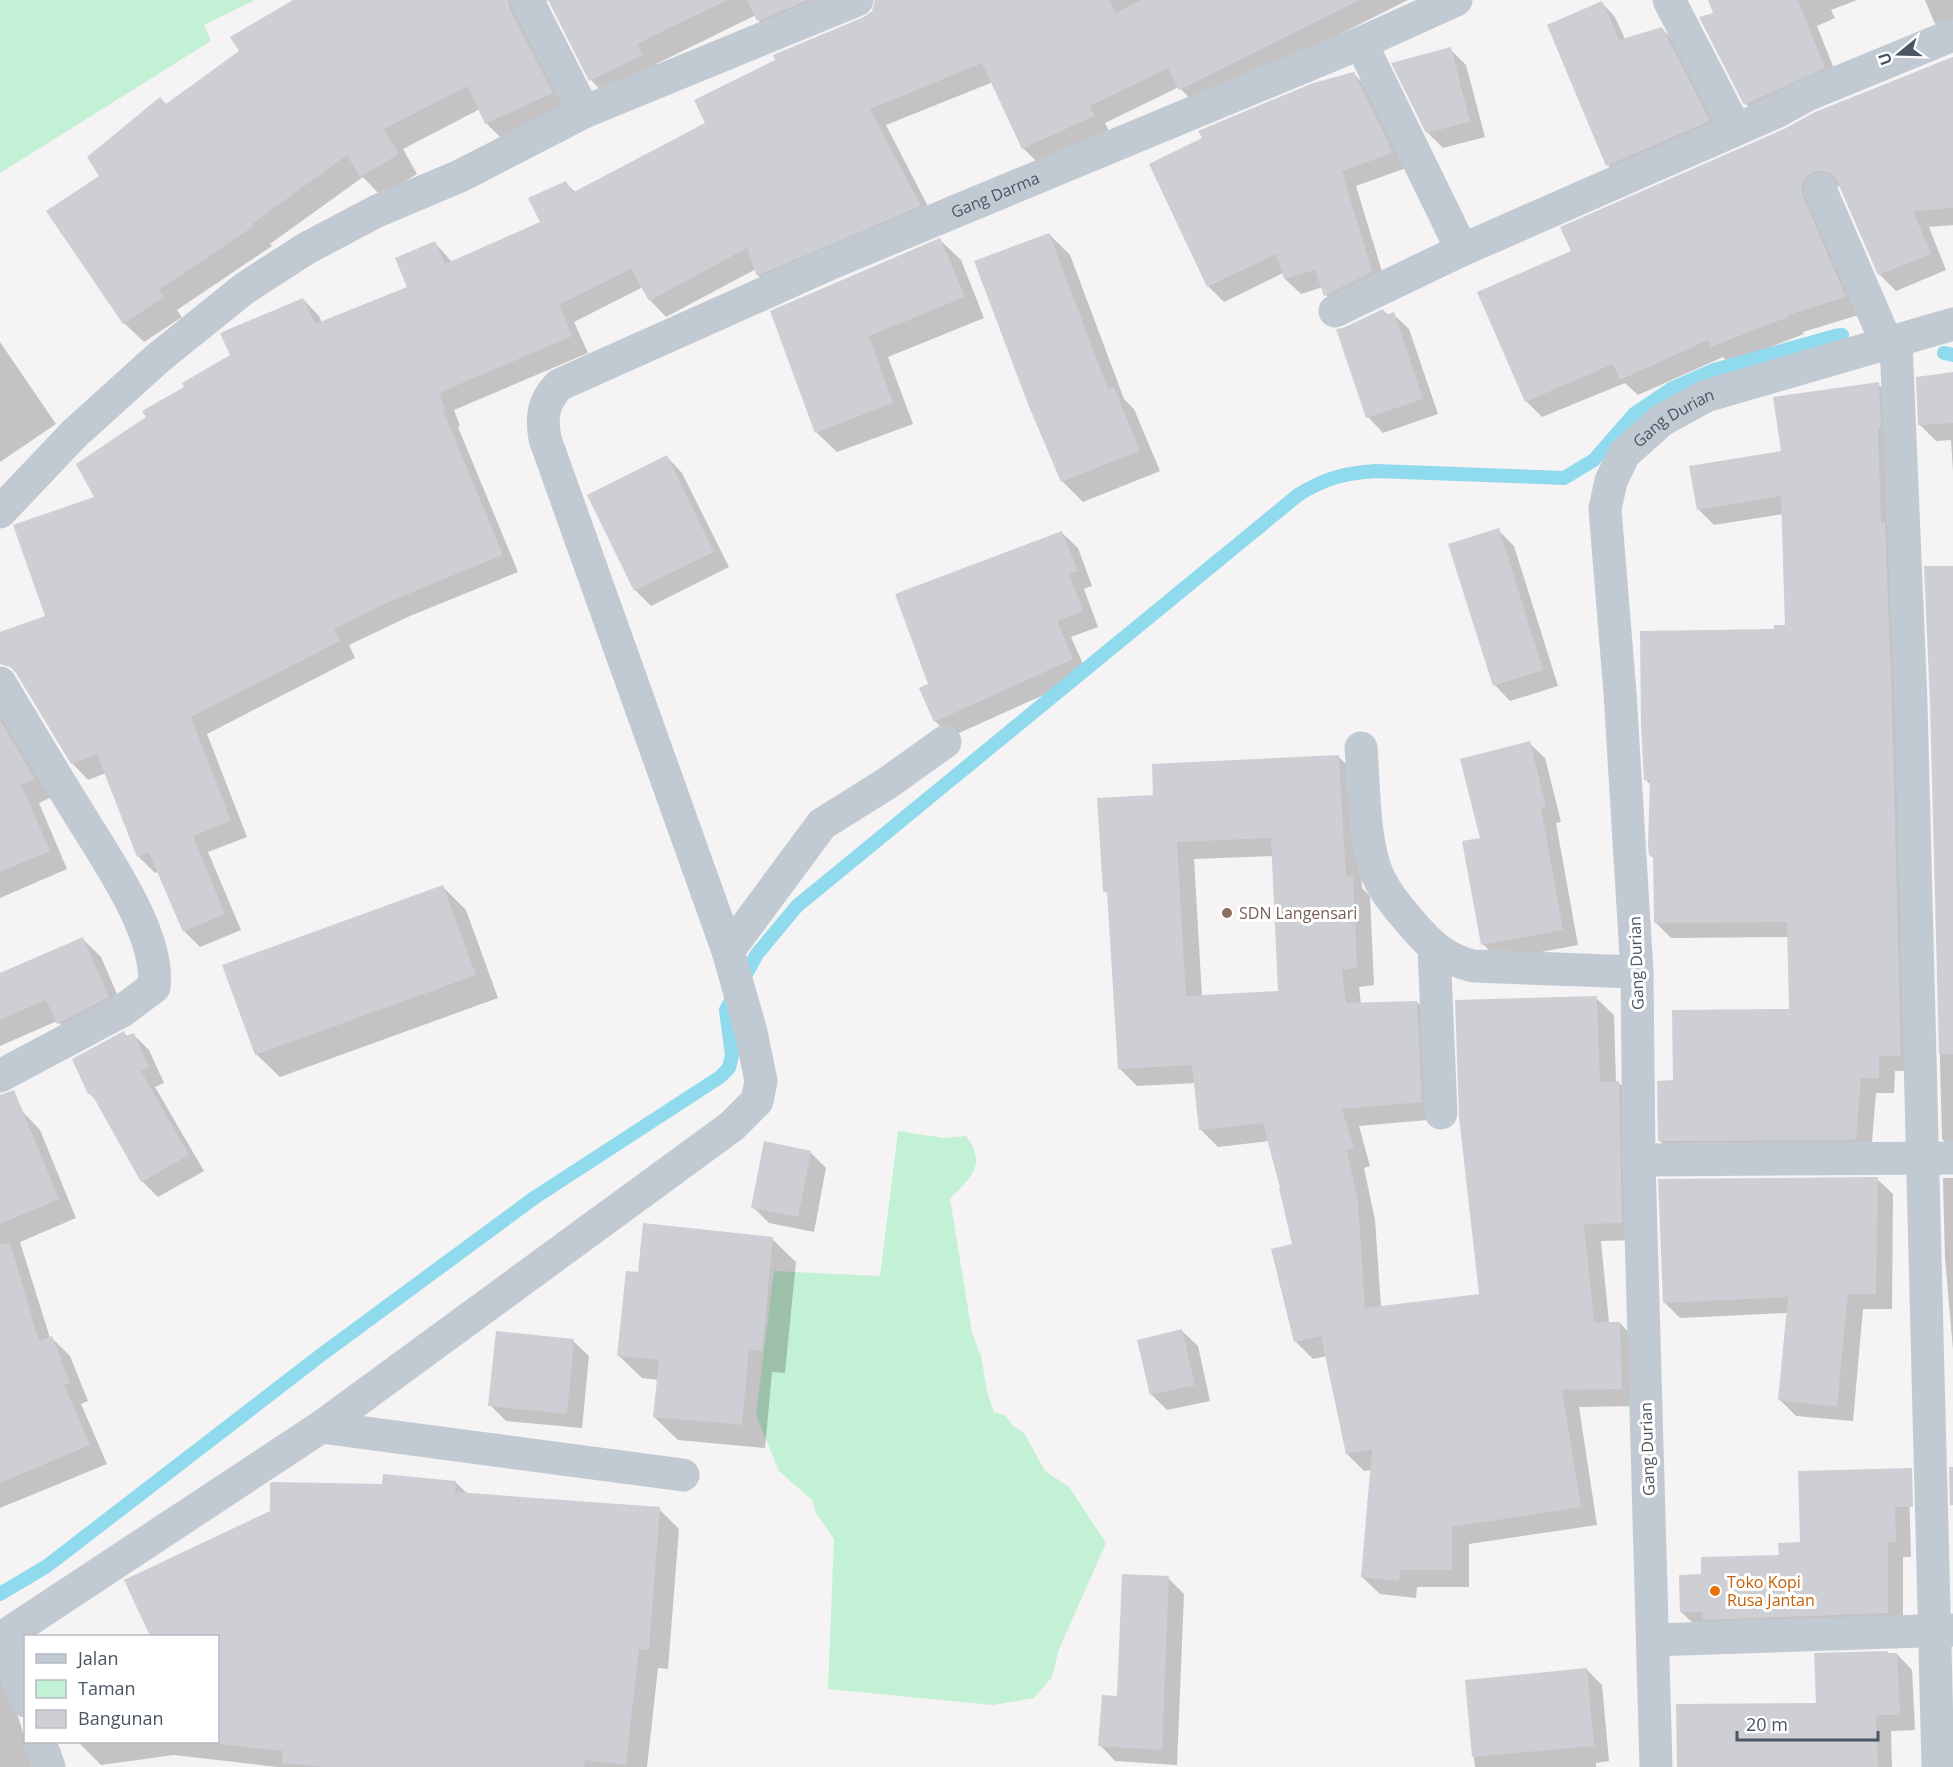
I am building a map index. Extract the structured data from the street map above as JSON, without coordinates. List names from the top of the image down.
{
  "streets": {
    "street": ["Gang Darma", "Gang Durian"]
  },
  "places": ["SDN Langensari", "Toko Kopi Rusa Jantan"],
  "legend": ["Jalan", "Taman", "Bangunan"],
  "scale_bar": "20 m",
  "north": "left"
}
